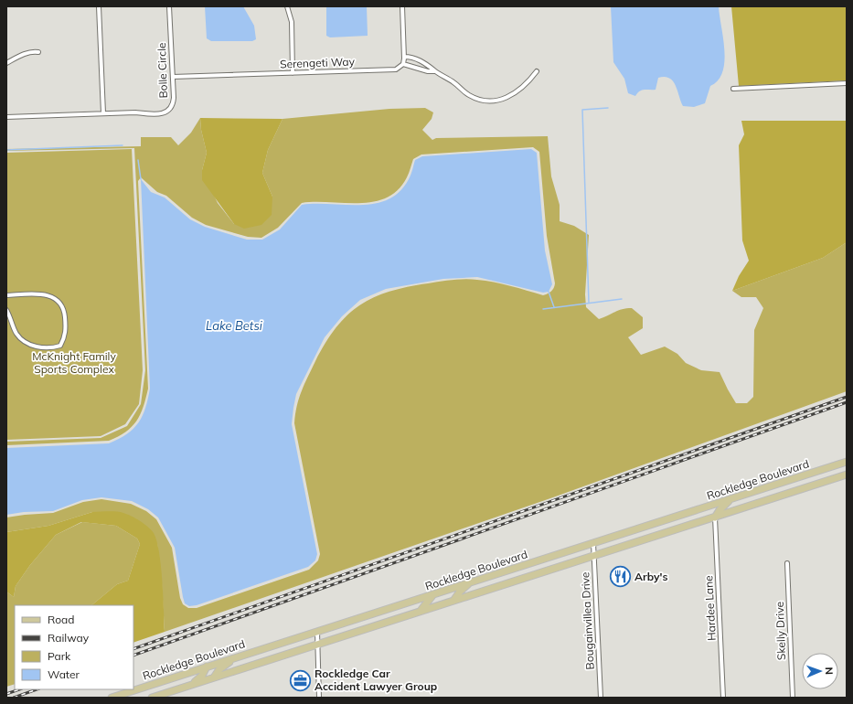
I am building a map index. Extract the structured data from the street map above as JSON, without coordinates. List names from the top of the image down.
{
  "streets": {
    "main road": ["Rockledge Boulevard"],
    "street": [
      "Serengeti Way",
      "Bolle Circle",
      "Hardee Lane",
      "Bougainvillea Drive",
      "Skelly Drive"
    ]
  },
  "crossings": [
    ["Serengeti Way", "Bolle Circle"],
    ["Rockledge Boulevard", "Hardee Lane"],
    ["Rockledge Boulevard", "Bougainvillea Drive"]
  ],
  "water": ["Lake Betsi"],
  "parks": ["McKnight Family Sports Complex"],
  "places": {
    "restaurant": ["Arby's"],
    "office": ["Rockledge Car Accident Lawyer Group"]
  },
  "legend": [
    "Road",
    "Railway",
    "Park",
    "Water"
  ],
  "north": "right"
}
